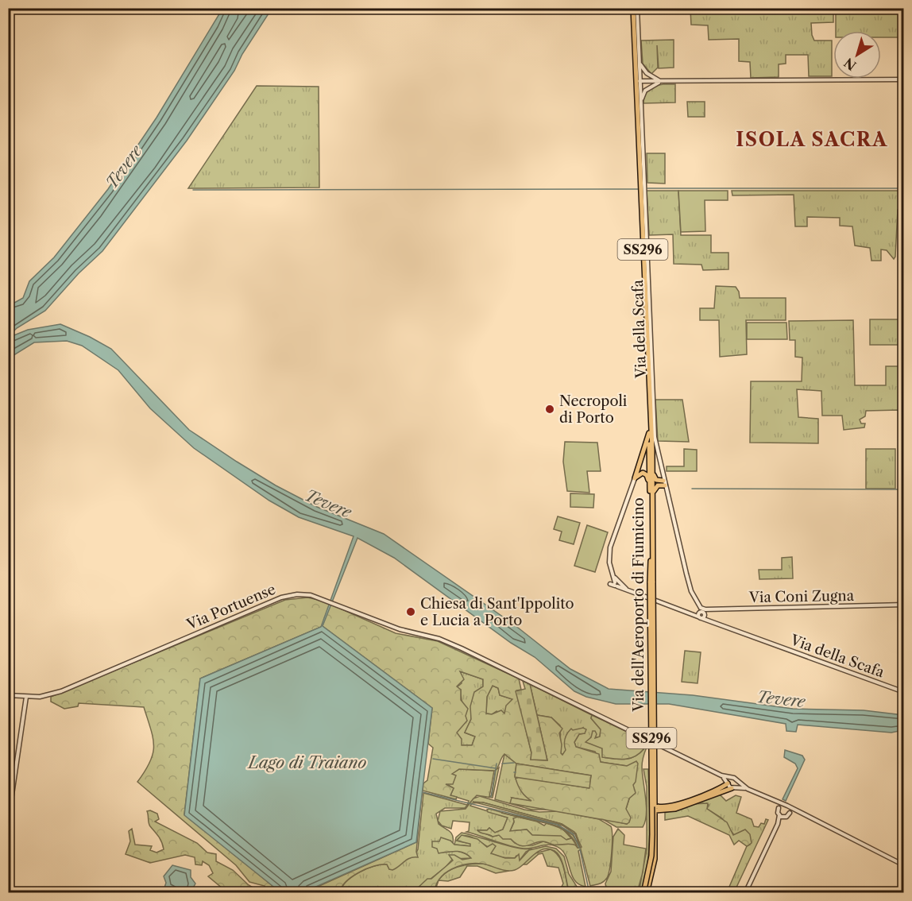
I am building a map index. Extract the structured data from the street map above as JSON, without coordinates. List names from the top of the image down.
{
  "streets": {
    "main road": ["SS296", "Via dell'Aeroporto di Fiumicino"],
    "street": ["Via della Scafa", "Via Coni Zugna", "Via Portuense"]
  },
  "crossings": [
    ["Via della Scafa", "Via Coni Zugna"],
    ["Via della Scafa", "Via dell'Aeroporto di Fiumicino"]
  ],
  "districts": ["ISOLA SACRA"],
  "water": ["Tevere", "Lago di Traiano"],
  "places": ["Necropoli di Porto", "Chiesa di Sant'Ippolito e Lucia a Porto"],
  "north": "bottom left"
}
